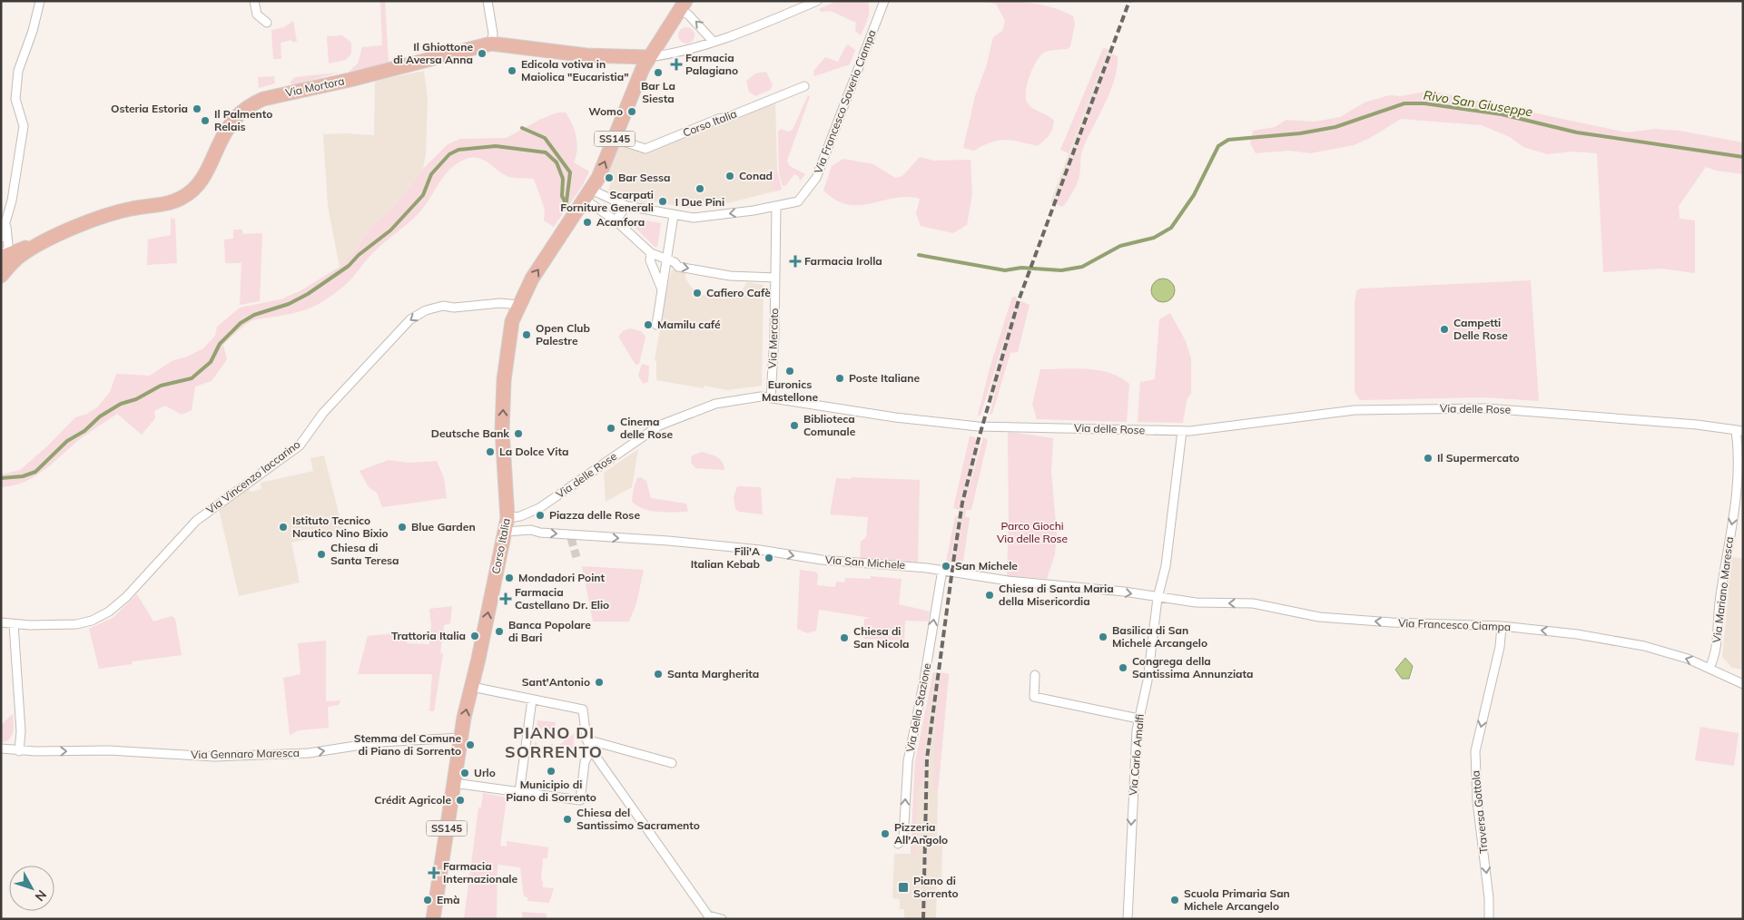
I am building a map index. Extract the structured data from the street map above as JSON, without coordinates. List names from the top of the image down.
{
  "streets": {
    "main road": ["Via Mortora", "Corso Italia", "SS145"],
    "street": [
      "Via Francesco Saverio Ciampa",
      "Via Mercato",
      "Via delle Rose",
      "Via Vincenzo Iaccarino",
      "Via San Michele",
      "Via Mariano Maresca",
      "Via Francesco Ciampa",
      "Via della Stazione",
      "Via Gennaro Maresca",
      "Via Carlo Amalfi",
      "Traversa Gottola"
    ]
  },
  "crossings": [
    ["Via Mortora", "Corso Italia"],
    ["Via Francesco Saverio Ciampa", "Via Mercato"],
    ["Corso Italia", "Via delle Rose"],
    ["Corso Italia", "Via Vincenzo Iaccarino"],
    ["Corso Italia", "Via Gennaro Maresca"],
    ["Via Mercato", "Via delle Rose"],
    ["Via delle Rose", "Via Mariano Maresca"],
    ["Via delle Rose", "Via Carlo Amalfi"],
    ["Via San Michele", "Via Francesco Ciampa"],
    ["Via San Michele", "Via della Stazione"],
    ["Via San Michele", "Via Carlo Amalfi"],
    ["Via Mariano Maresca", "Via Francesco Ciampa"],
    ["Via Francesco Ciampa", "Via Carlo Amalfi"],
    ["Via Francesco Ciampa", "Traversa Gottola"]
  ],
  "one_way": [
    "Corso Italia",
    "Via Vincenzo Iaccarino",
    "Via San Michele",
    "Via Mariano Maresca",
    "Via Francesco Ciampa",
    "Via della Stazione",
    "Via Gennaro Maresca",
    "Via Carlo Amalfi",
    "Traversa Gottola"
  ],
  "districts": ["PIANO DI SORRENTO"],
  "water": ["Rivo San Giuseppe"],
  "parks": ["Parco Giochi Via delle Rose"],
  "places": {
    "other": [
      "Il Ghiottone di Aversa Anna",
      "Edicola votiva in Maiolica \"Eucaristia\"",
      "Bar La Siesta",
      "Osteria Estoria",
      "Womo",
      "Il Palmento Relais",
      "Conad",
      "Bar Sessa",
      "I Due Pini",
      "Scarpati Forniture Generali",
      "Acanfora",
      "Cafiero Cafè",
      "Mamilu café",
      "Campetti Delle Rose",
      "Open Club Palestre",
      "Euronics Mastellone",
      "Poste Italiane",
      "Biblioteca Comunale",
      "Cinema delle Rose",
      "Deutsche Bank",
      "La Dolce Vita",
      "Il Supermercato",
      "Piazza delle Rose",
      "Istituto Tecnico Nautico Nino Bixio",
      "Blue Garden",
      "Chiesa di Santa Teresa",
      "Fili'A Italian Kebab",
      "San Michele",
      "Mondadori Point",
      "Chiesa di Santa Maria della Misericordia",
      "Banca Popolare di Bari",
      "Trattoria Italia",
      "Basilica di San Michele Arcangelo",
      "Chiesa di San Nicola",
      "Congrega della Santissima Annunziata",
      "Santa Margherita",
      "Sant'Antonio",
      "Stemma del Comune di Piano di Sorrento",
      "Municipio di Piano di Sorrento",
      "Urlo",
      "Crédit Agricole",
      "Chiesa del Santissimo Sacramento",
      "Pizzeria All'Angolo",
      "Emà",
      "Scuola Primaria San Michele Arcangelo"
    ],
    "health": [
      "Farmacia Palagiano",
      "Farmacia Irolla",
      "Farmacia Castellano Dr. Elio",
      "Farmacia Internazionale"
    ],
    "transit": ["Piano di Sorrento"]
  },
  "north": "bottom right"
}
